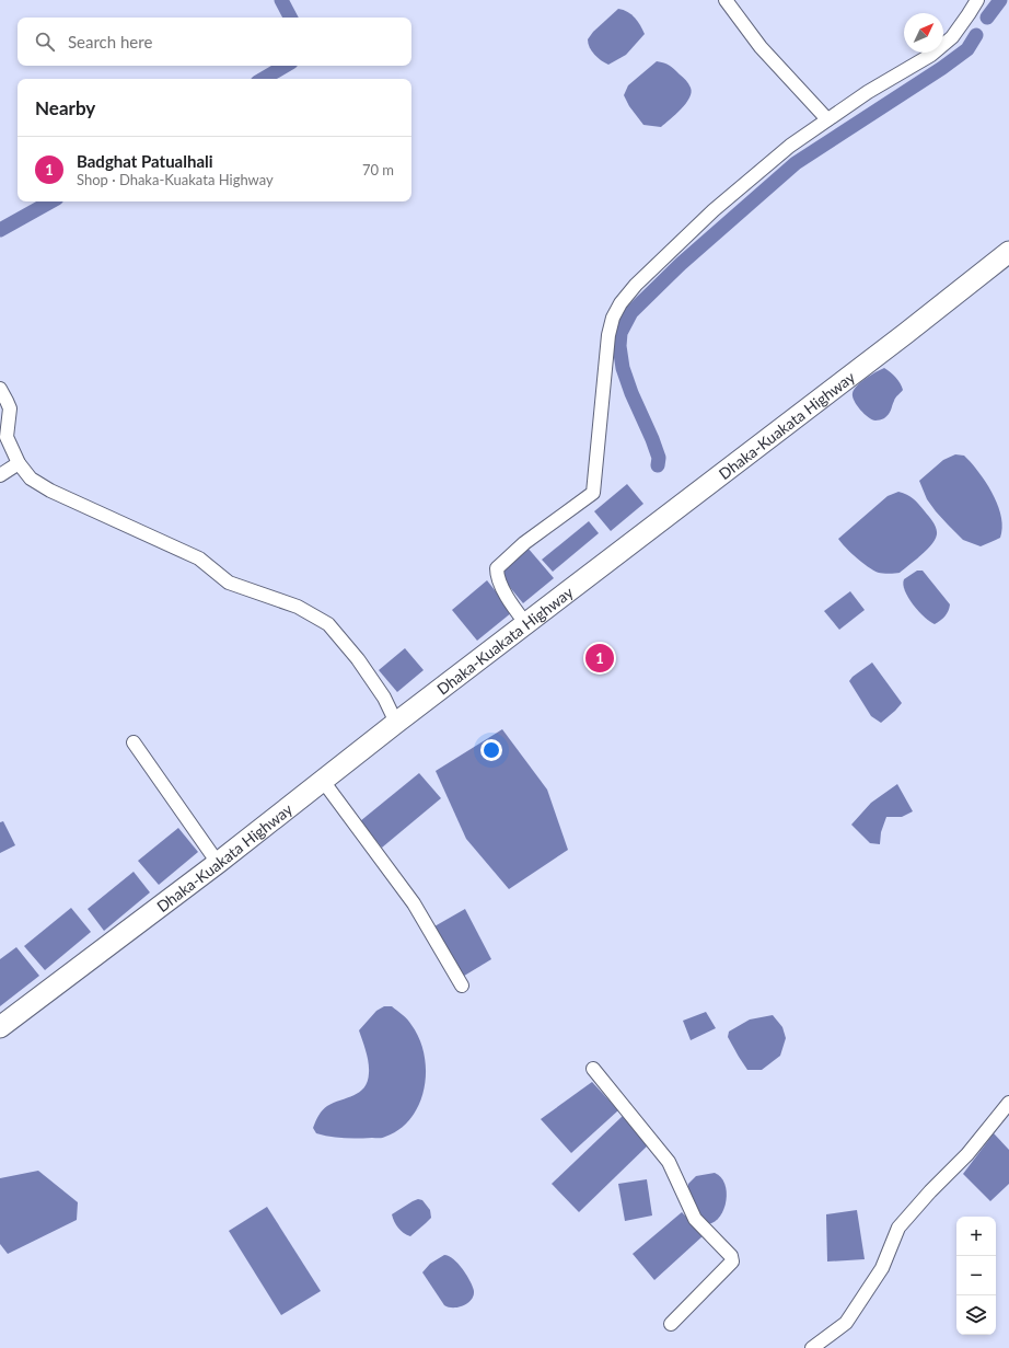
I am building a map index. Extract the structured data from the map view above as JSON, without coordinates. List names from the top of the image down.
{
  "streets": {
    "main road": ["Dhaka-Kuakata Highway"]
  },
  "north": "top right",
  "page": {
    "search": "Search here",
    "heading": "Nearby",
    "list": [
      {
        "mark": "1",
        "name": "Badghat Patualhali",
        "note": "Shop · Dhaka-Kuakata Highway",
        "value": "70 m"
      }
    ],
    "pins": "1",
    "map_buttons": ["+", "−"]
  }
}
